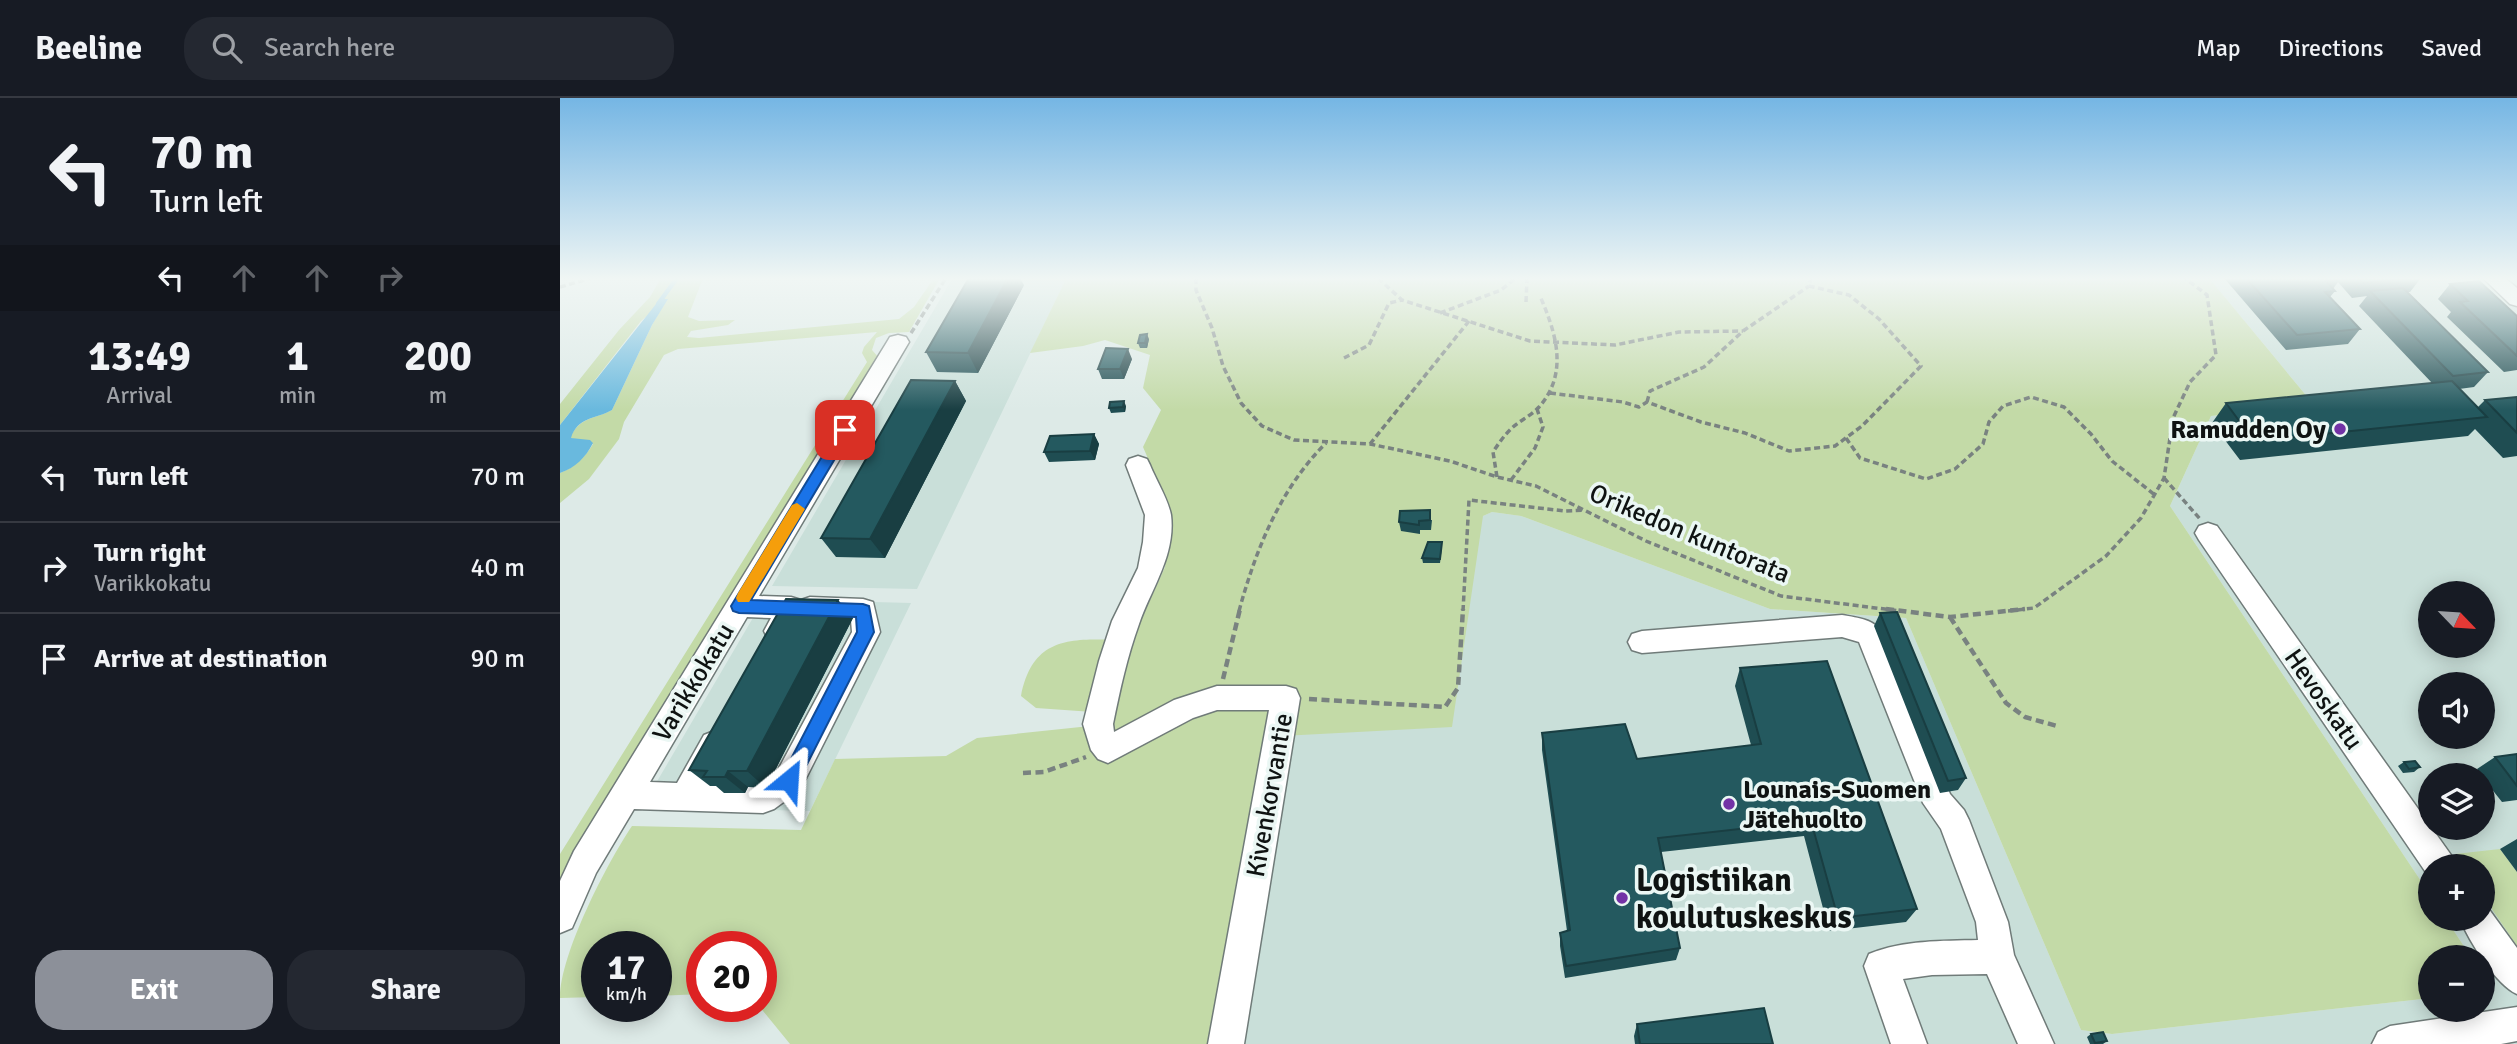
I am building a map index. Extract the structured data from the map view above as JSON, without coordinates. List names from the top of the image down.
{
  "streets": {
    "street": ["Varikkokatu", "Hevoskatu", "Kivenkorvantie"],
    "path": ["Orikedon kuntorata"]
  },
  "places": ["Ramudden Oy", "Lounais-Suomen Jätehuolto", "Logistiikan koulutuskeskus"],
  "north": "bottom right",
  "page": {
    "header": "Beeline",
    "search": "Search here",
    "nav": ["Map", "Directions", "Saved"],
    "turn": ["70 m", "Turn left"],
    "eta": [
      "13:49",
      "Arrival",
      "1",
      "min",
      "200",
      "m"
    ],
    "list": [
      {
        "name": "Turn left",
        "value": "70 m"
      },
      {
        "name": "Turn right",
        "note": "Varikkokatu",
        "value": "40 m"
      },
      {
        "name": "Arrive at destination",
        "value": "90 m"
      }
    ],
    "map_buttons": ["+", "−"],
    "speed": "17 km/h",
    "limit": "20",
    "buttons": ["Exit", "Share"]
  }
}
